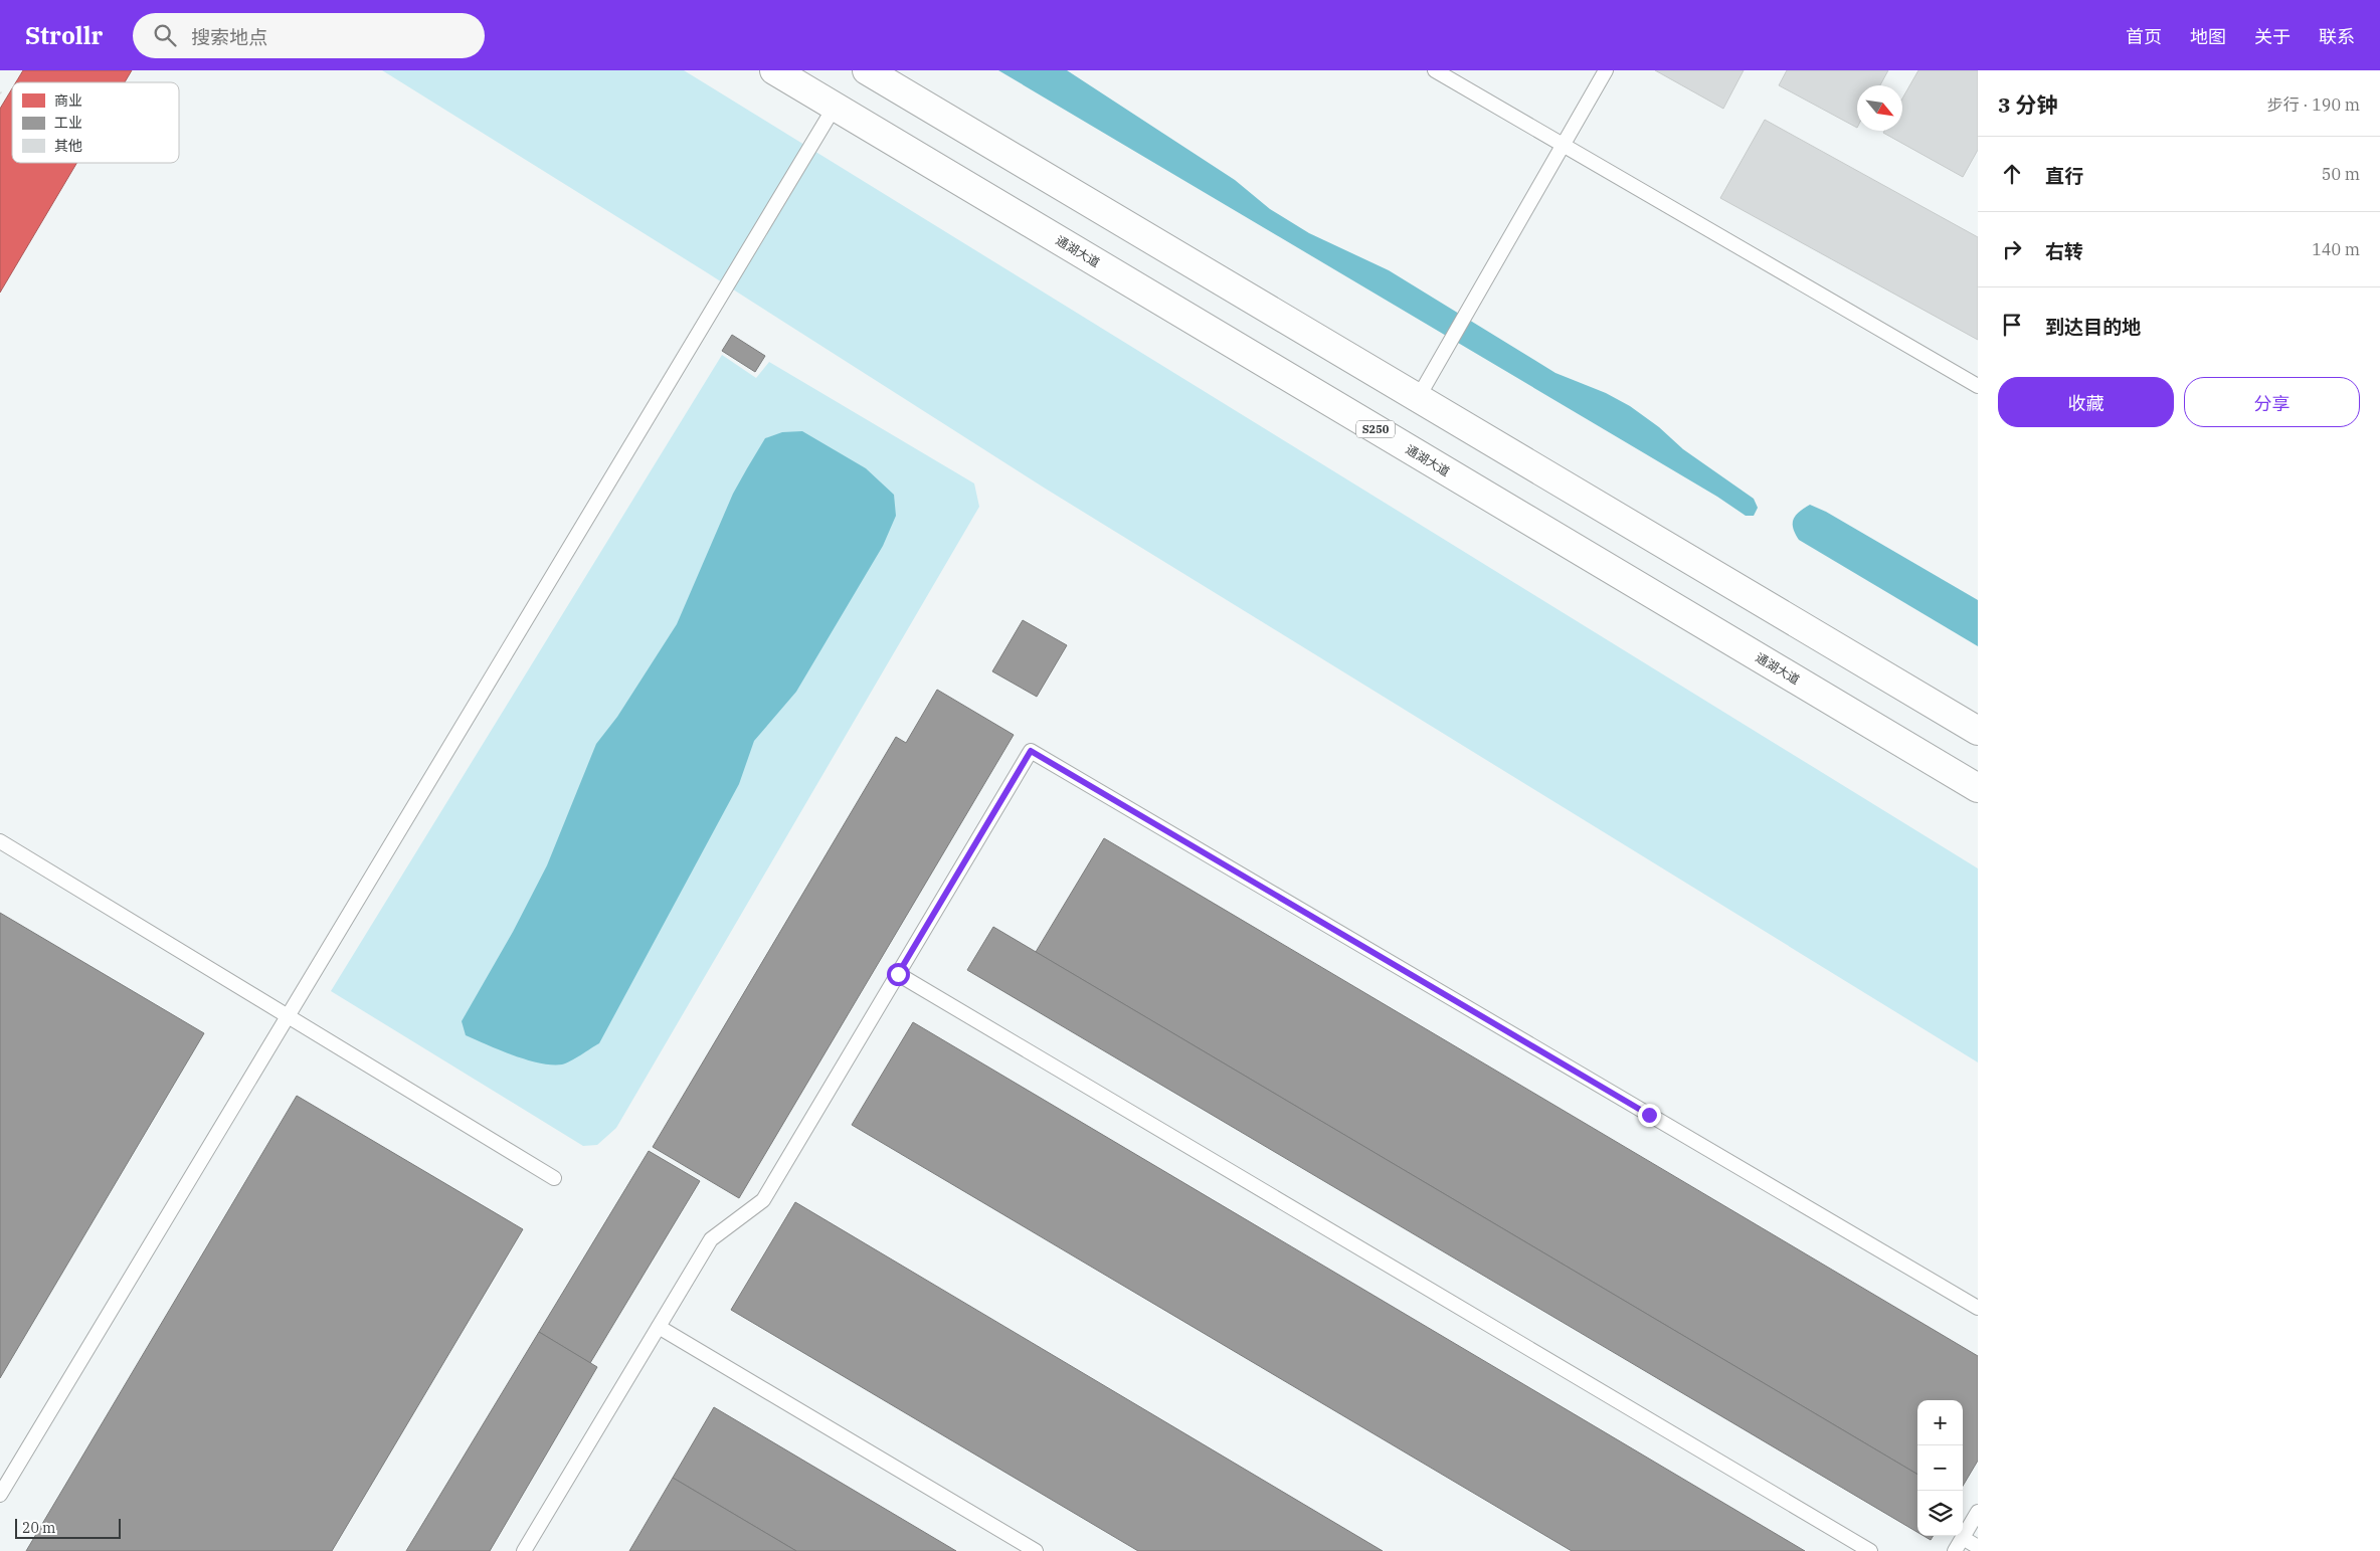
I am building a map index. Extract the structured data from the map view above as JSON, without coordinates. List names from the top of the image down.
{
  "streets": {
    "main road": ["通湖大道", "S250"]
  },
  "legend": ["商业", "工业", "其他"],
  "scale_bar": "20 m",
  "north": "bottom right",
  "page": {
    "header": "Strollr",
    "search": "搜索地点",
    "nav": [
      "首页",
      "地图",
      "关于",
      "联系"
    ],
    "heading": ["3 分钟", "步行 · 190 m"],
    "list": [
      ["直行", "50 m"],
      ["右转", "140 m"],
      "到达目的地"
    ],
    "buttons": ["收藏", "分享"],
    "map_buttons": ["+", "−"],
    "scale": "20 m"
  }
}
